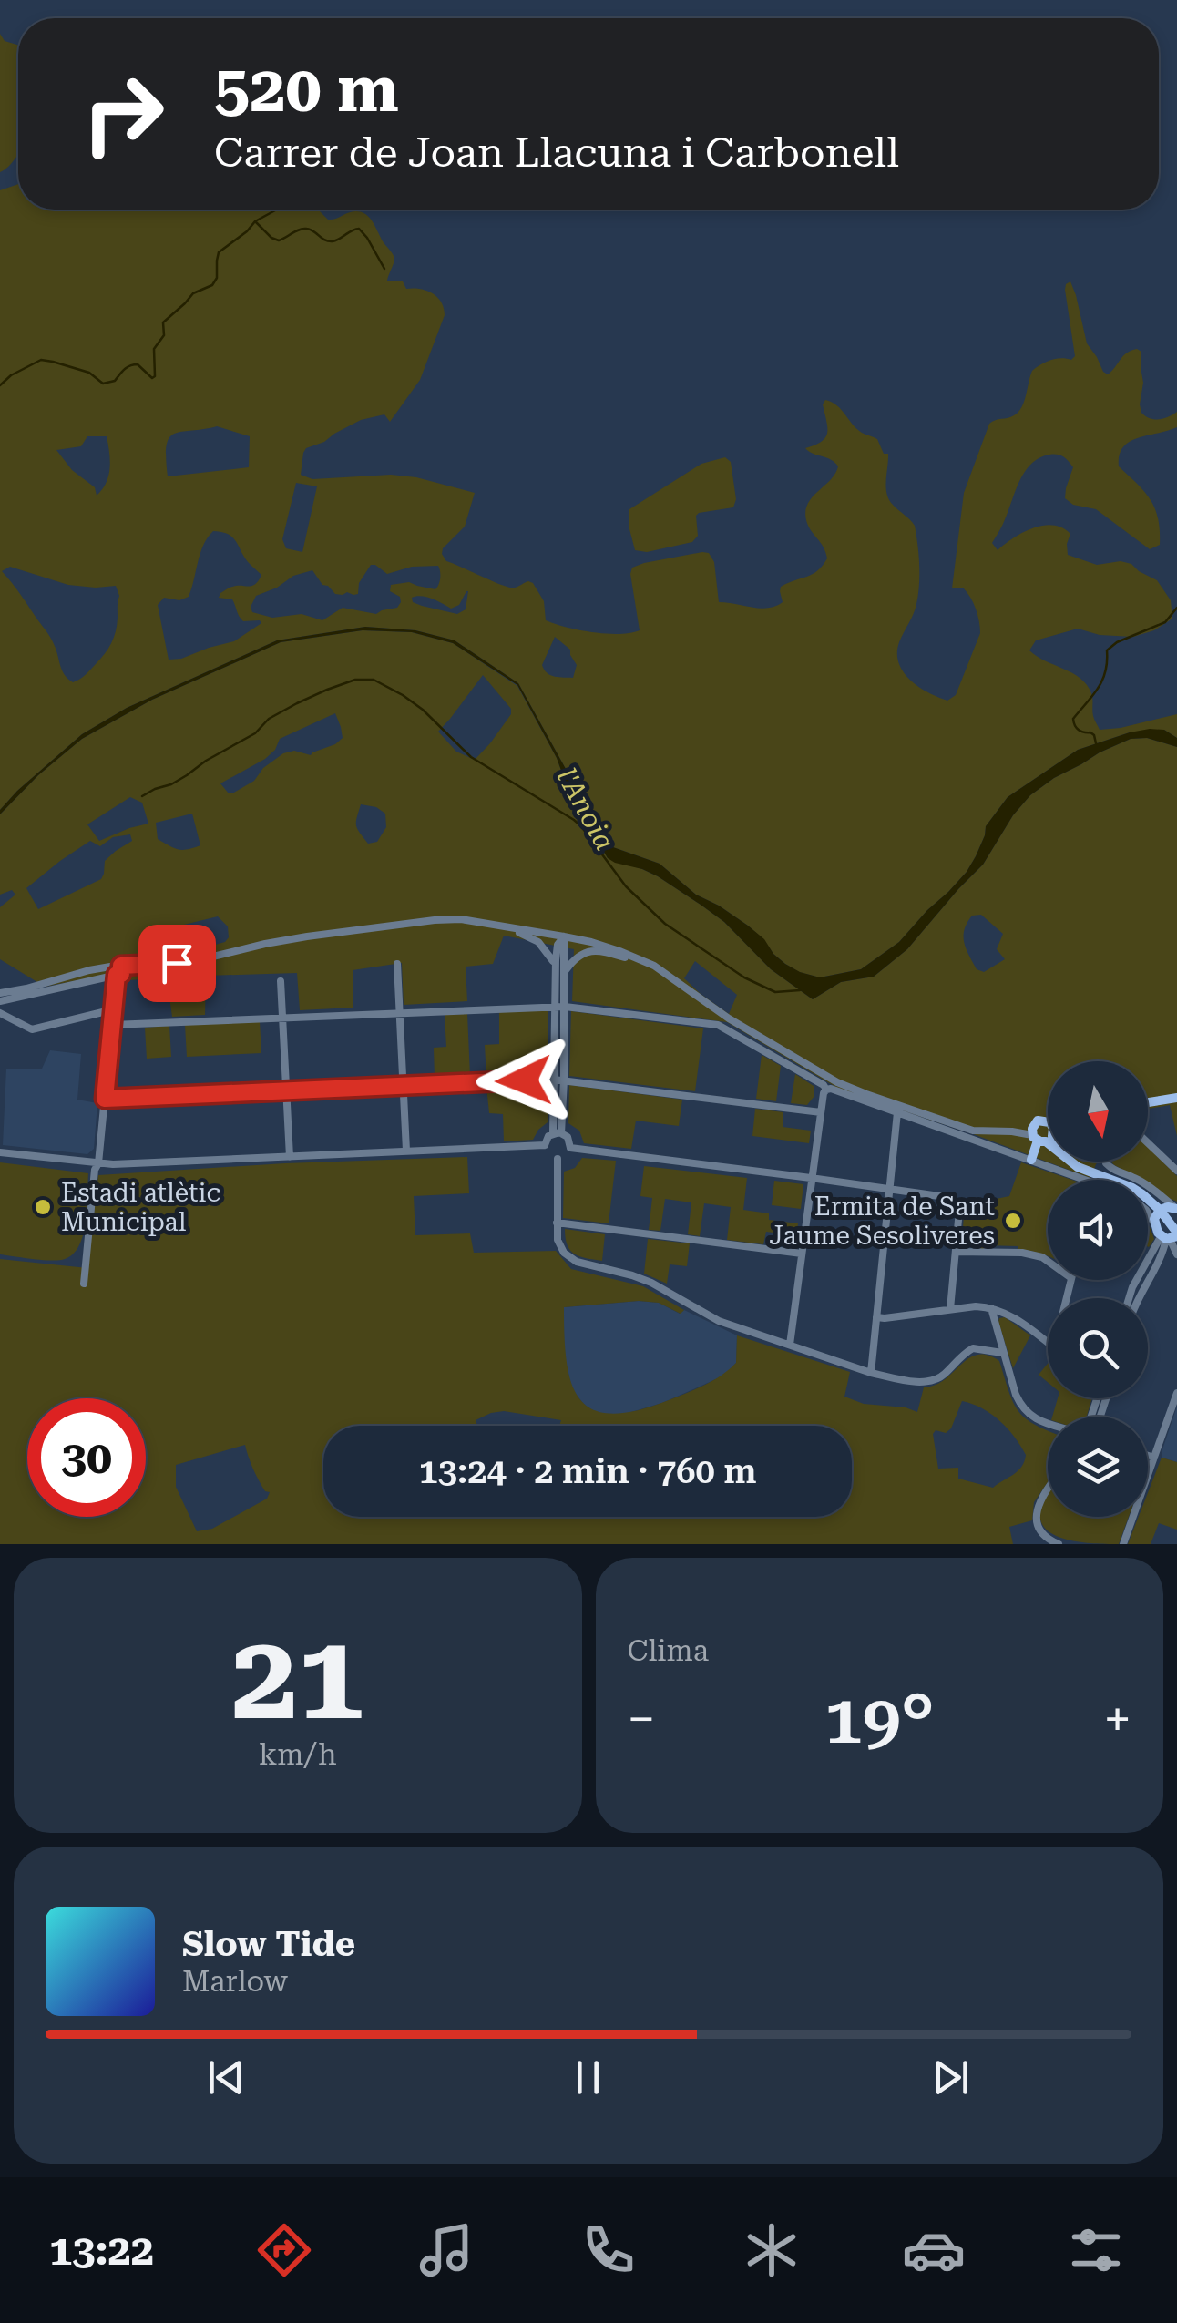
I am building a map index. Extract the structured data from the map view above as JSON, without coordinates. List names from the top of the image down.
{
  "water": ["l'Anoia"],
  "places": ["Estadi atlètic Municipal", "Ermita de Sant Jaume Sesoliveres"],
  "north": "bottom",
  "page": {
    "turn": ["520 m", "Carrer de Joan Llacuna i Carbonell"],
    "limit": "30",
    "trip": "13:24 · 2 min · 760 m",
    "tile": [
      ["21", "km/h"],
      "Clima"
    ],
    "heat": ["−", "19°", "+"],
    "song": ["Slow Tide", "Marlow"],
    "tabs": "13:22"
  }
}
